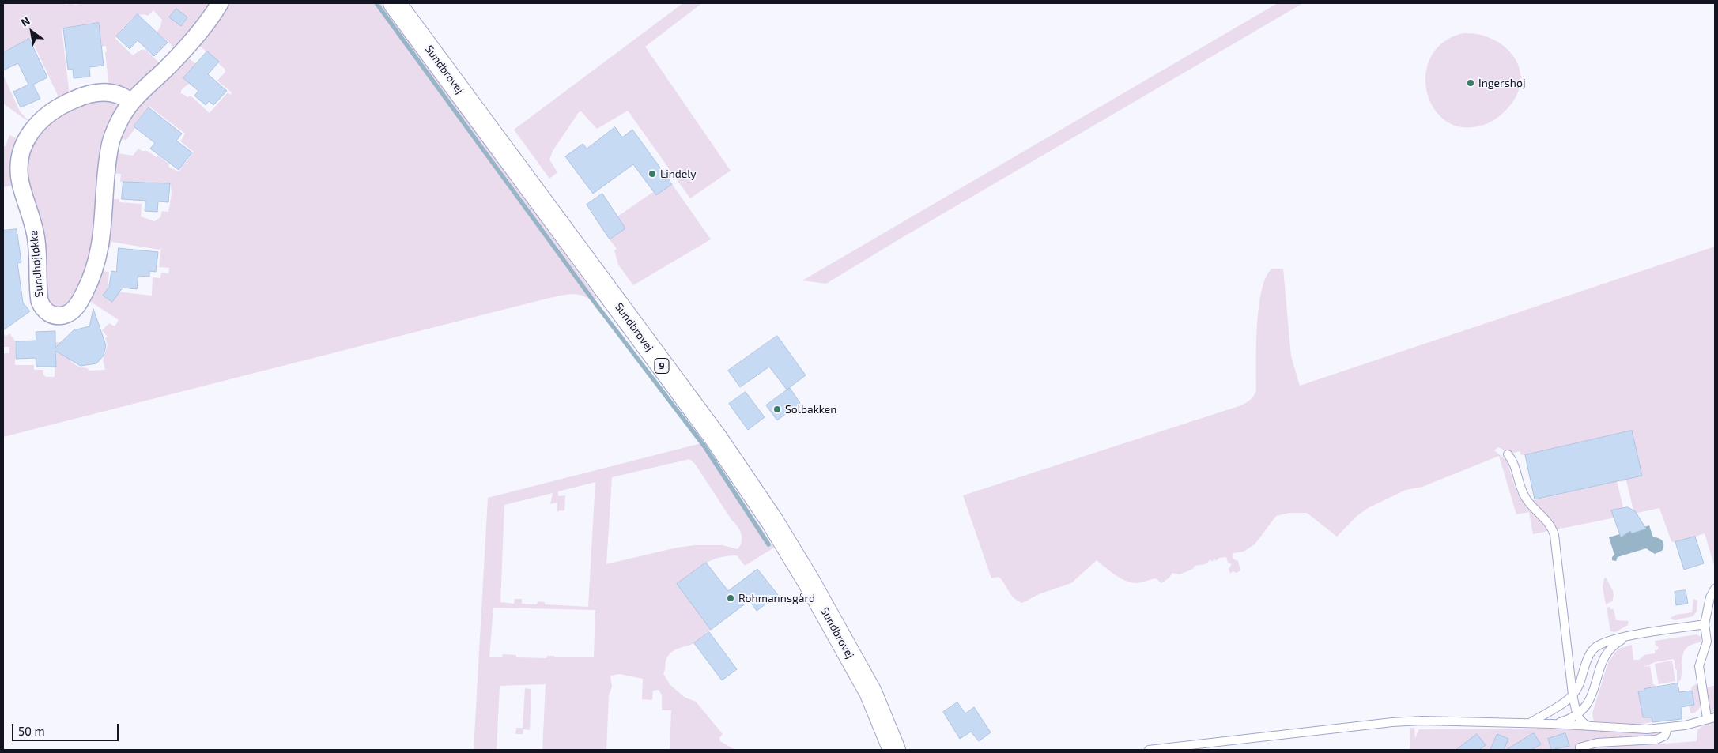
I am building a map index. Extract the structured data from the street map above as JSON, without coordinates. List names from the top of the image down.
{
  "streets": {
    "main road": ["Sundbrovej", "9"],
    "street": ["Sundhøjløkke"]
  },
  "places": [
    "Ingershøj",
    "Lindely",
    "Solbakken",
    "Rohmannsgård"
  ],
  "scale_bar": "50 m",
  "north": "top left"
}
